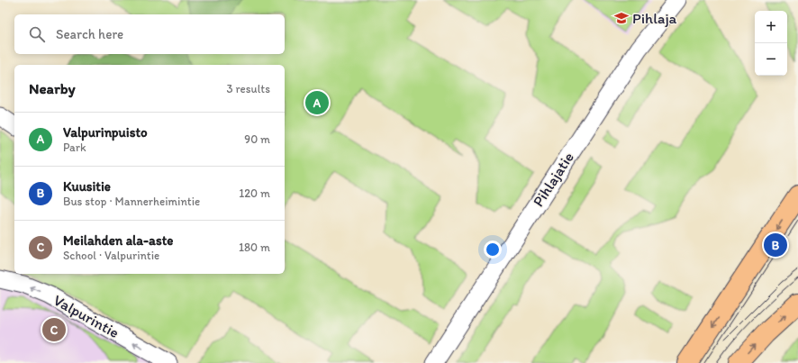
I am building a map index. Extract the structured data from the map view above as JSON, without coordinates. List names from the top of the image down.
{
  "streets": {
    "street": ["Pihlajatie", "Valpurintie"]
  },
  "one_way": ["Valpurintie"],
  "places": {
    "school or university": ["Pihlaja"]
  },
  "page": {
    "map_buttons": ["+", "−"],
    "search": "Search here",
    "heading": ["Nearby", "3 results"],
    "pins": ["A", "B", "C"],
    "list": [
      {
        "mark": "A",
        "name": "Valpurinpuisto",
        "note": "Park",
        "value": "90 m"
      },
      {
        "mark": "B",
        "name": "Kuusitie",
        "note": "Bus stop · Mannerheimintie",
        "value": "120 m"
      },
      {
        "mark": "C",
        "name": "Meilahden ala-aste",
        "note": "School · Valpurintie",
        "value": "180 m"
      }
    ]
  }
}
